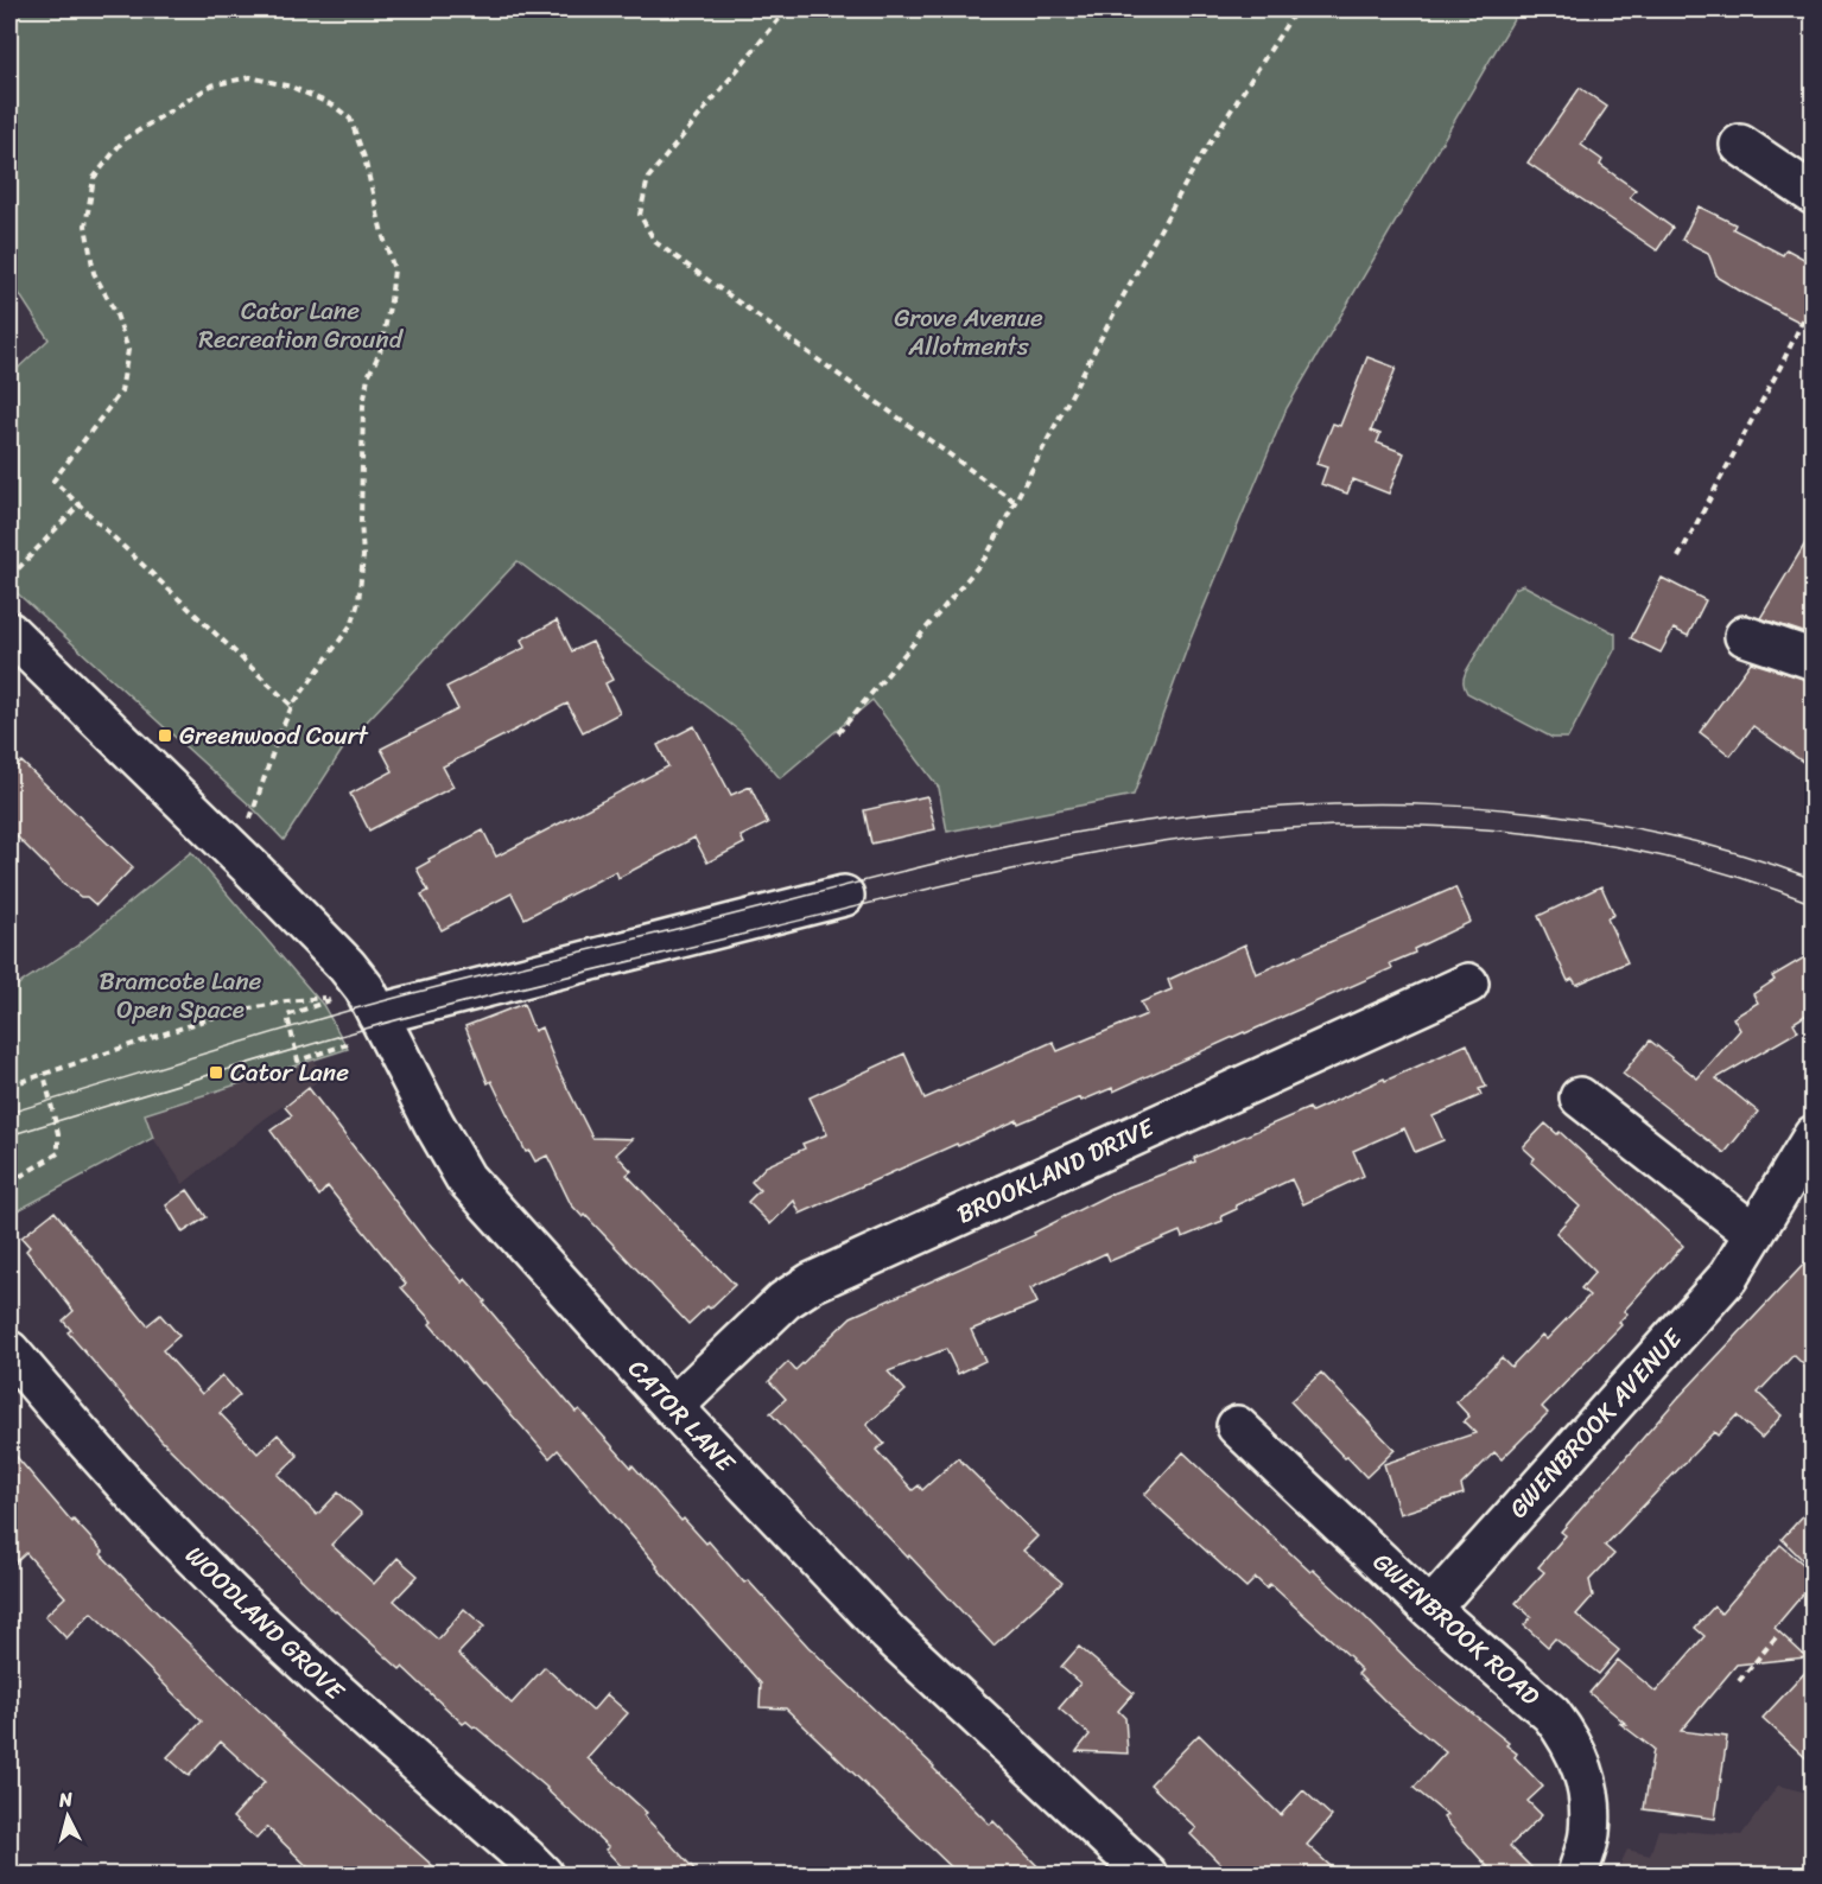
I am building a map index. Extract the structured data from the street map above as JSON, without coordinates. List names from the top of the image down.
{
  "streets": {
    "street": [
      "BROOKLAND DRIVE",
      "CATOR LANE",
      "GWENBROOK AVENUE",
      "WOODLAND GROVE",
      "GWENBROOK ROAD"
    ]
  },
  "crossings": [
    ["BROOKLAND DRIVE", "CATOR LANE"],
    ["GWENBROOK AVENUE", "GWENBROOK ROAD"]
  ],
  "parks": ["Cator Lane Recreation Ground", "Grove Avenue Allotments", "Bramcote Lane Open Space"],
  "places": {
    "transit": ["Greenwood Court", "Cator Lane"]
  },
  "north": "top"
}
